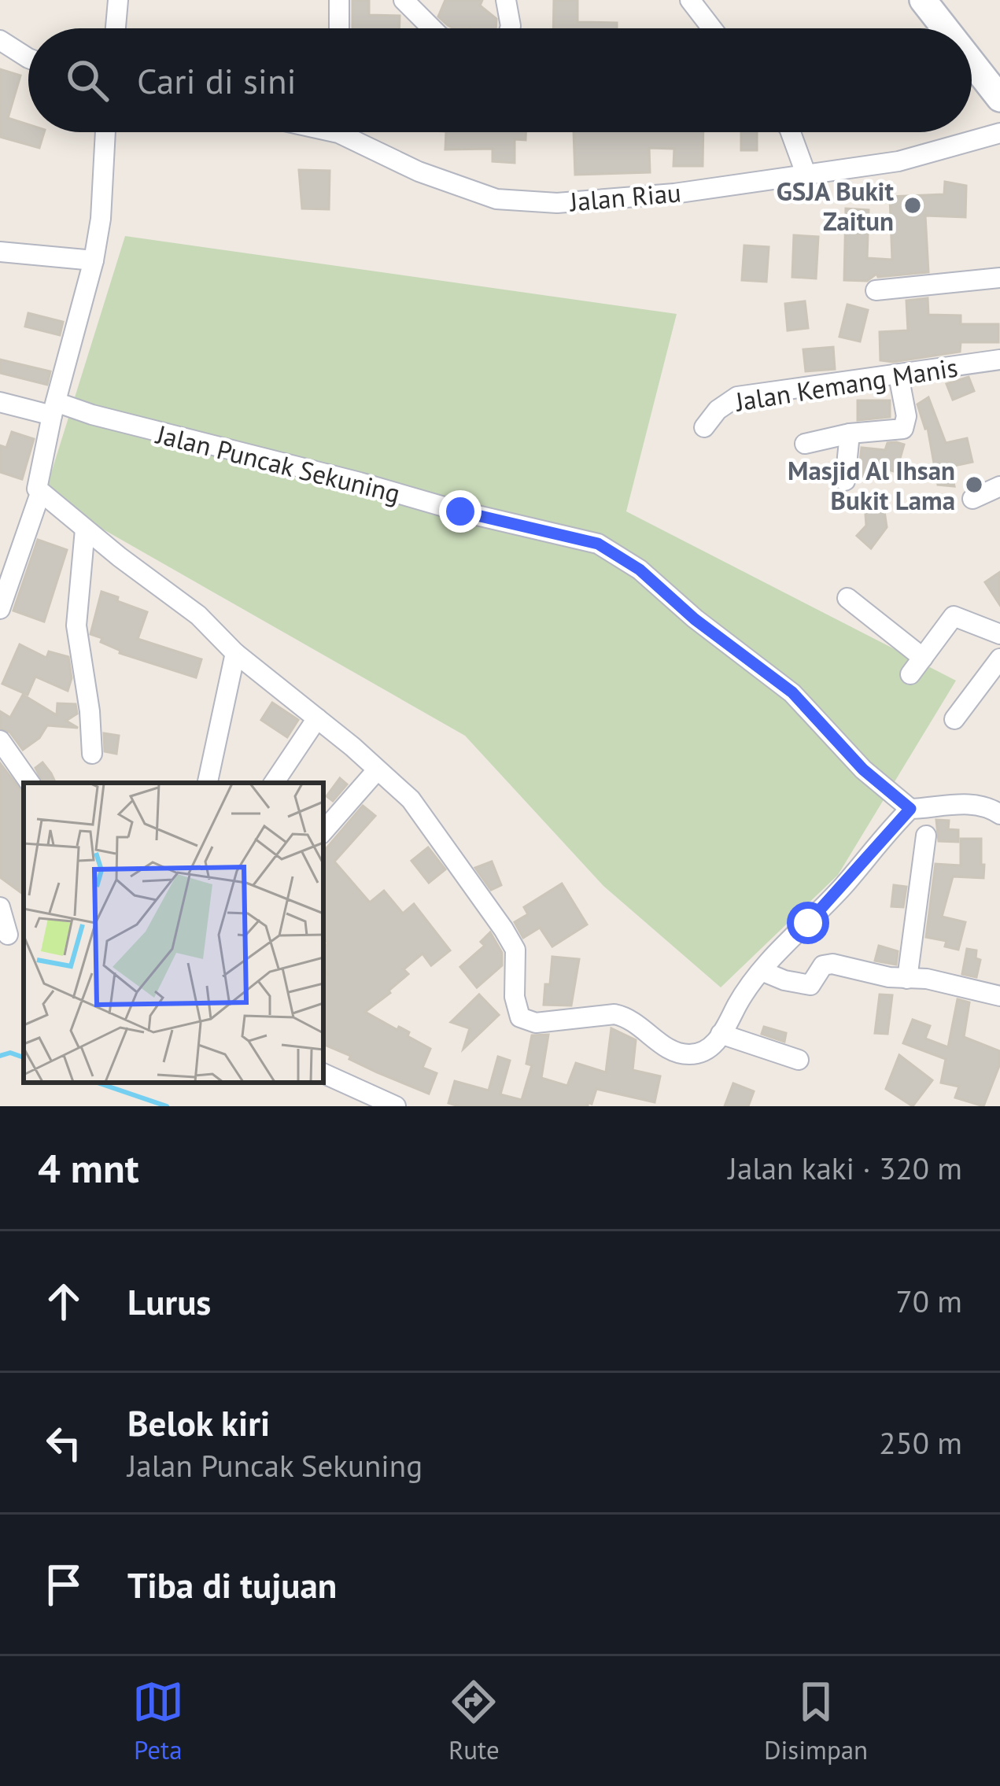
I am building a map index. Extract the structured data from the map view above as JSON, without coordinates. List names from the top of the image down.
{
  "streets": {
    "street": ["Jalan Riau", "Jalan Kemang Manis", "Jalan Puncak Sekuning"]
  },
  "places": ["GSJA Bukit Zaitun", "Masjid Al Ihsan Bukit Lama"],
  "page": {
    "search": "Cari di sini",
    "heading": ["4 mnt", "Jalan kaki · 320 m"],
    "list": [
      ["Lurus", "70 m"],
      ["Belok kiri", "Jalan Puncak Sekuning", "250 m"],
      "Tiba di tujuan"
    ],
    "nav": ["Peta", "Rute", "Disimpan"]
  }
}
